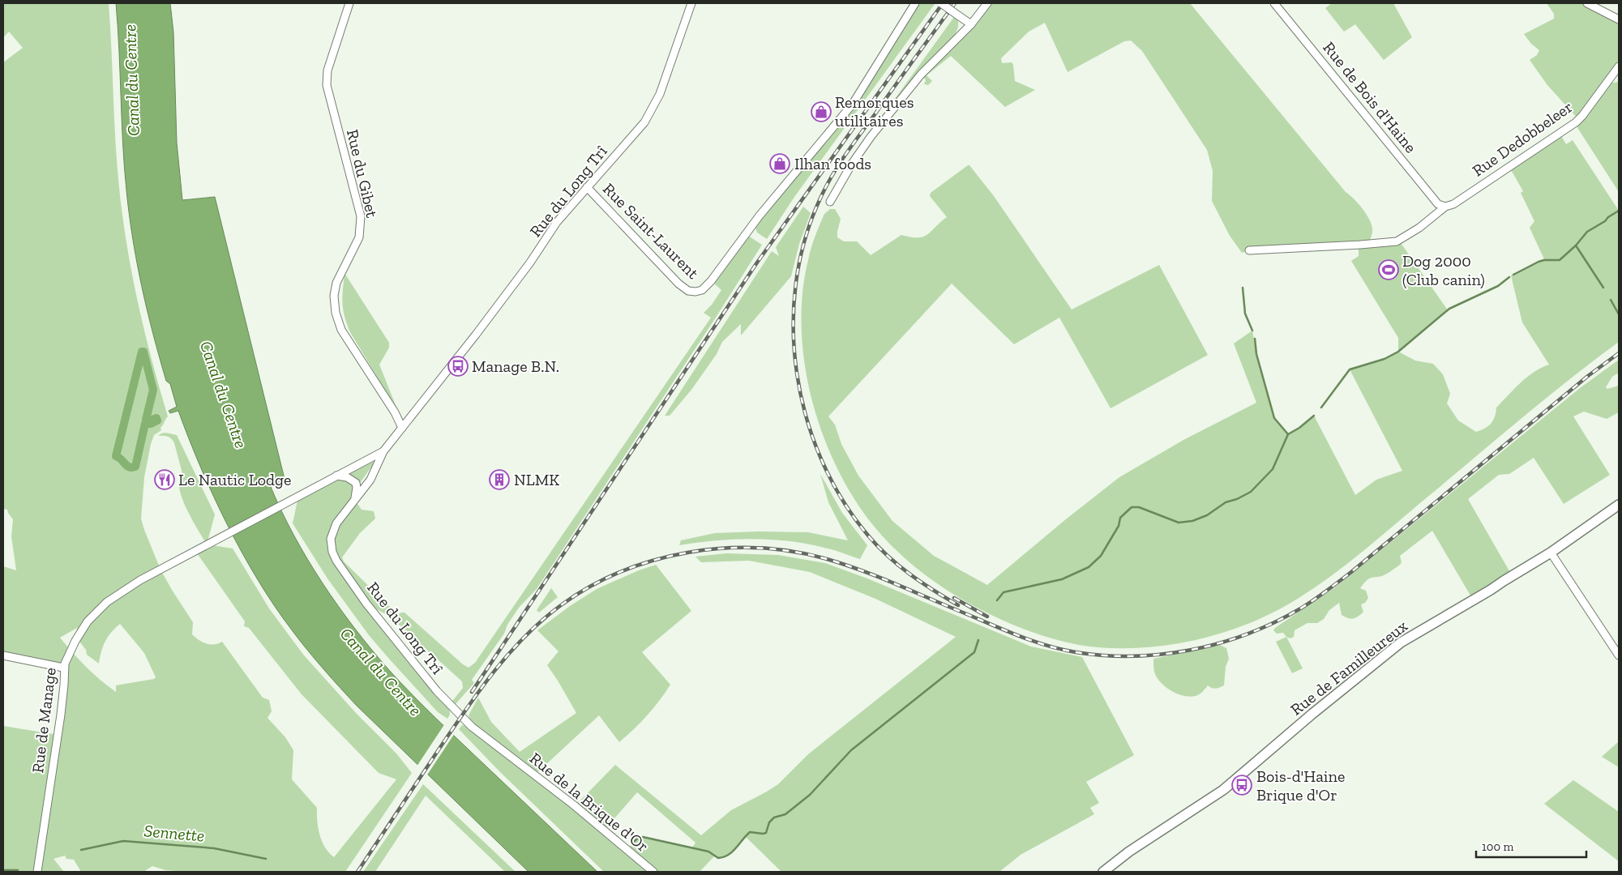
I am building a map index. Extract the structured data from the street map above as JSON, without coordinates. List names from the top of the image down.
{
  "streets": {
    "street": [
      "Rue de Bois d'Haine",
      "Rue Dedobbeleer",
      "Rue du Gibet",
      "Rue du Long Trî",
      "Rue Saint-Laurent",
      "Rue de Familleureux",
      "Rue de Manage",
      "Rue de la Brique d'Or"
    ]
  },
  "crossings": [
    ["Rue de Bois d'Haine", "Rue Dedobbeleer"],
    ["Rue du Gibet", "Rue du Long Trî"],
    ["Rue du Long Trî", "Rue Saint-Laurent"],
    ["Rue du Long Trî", "Rue de la Brique d'Or"]
  ],
  "water": ["Canal du Centre", "Sennette"],
  "places": {
    "shop": ["Remorques utilitaires", "Ilhan foods"],
    "sports": ["Dog 2000 (Club canin)"],
    "bus stop": ["Manage B.N.", "Bois-d'Haine Brique d'Or"],
    "restaurant": ["Le Nautic Lodge"],
    "building": ["NLMK"]
  },
  "scale_bar": "100 m"
}
